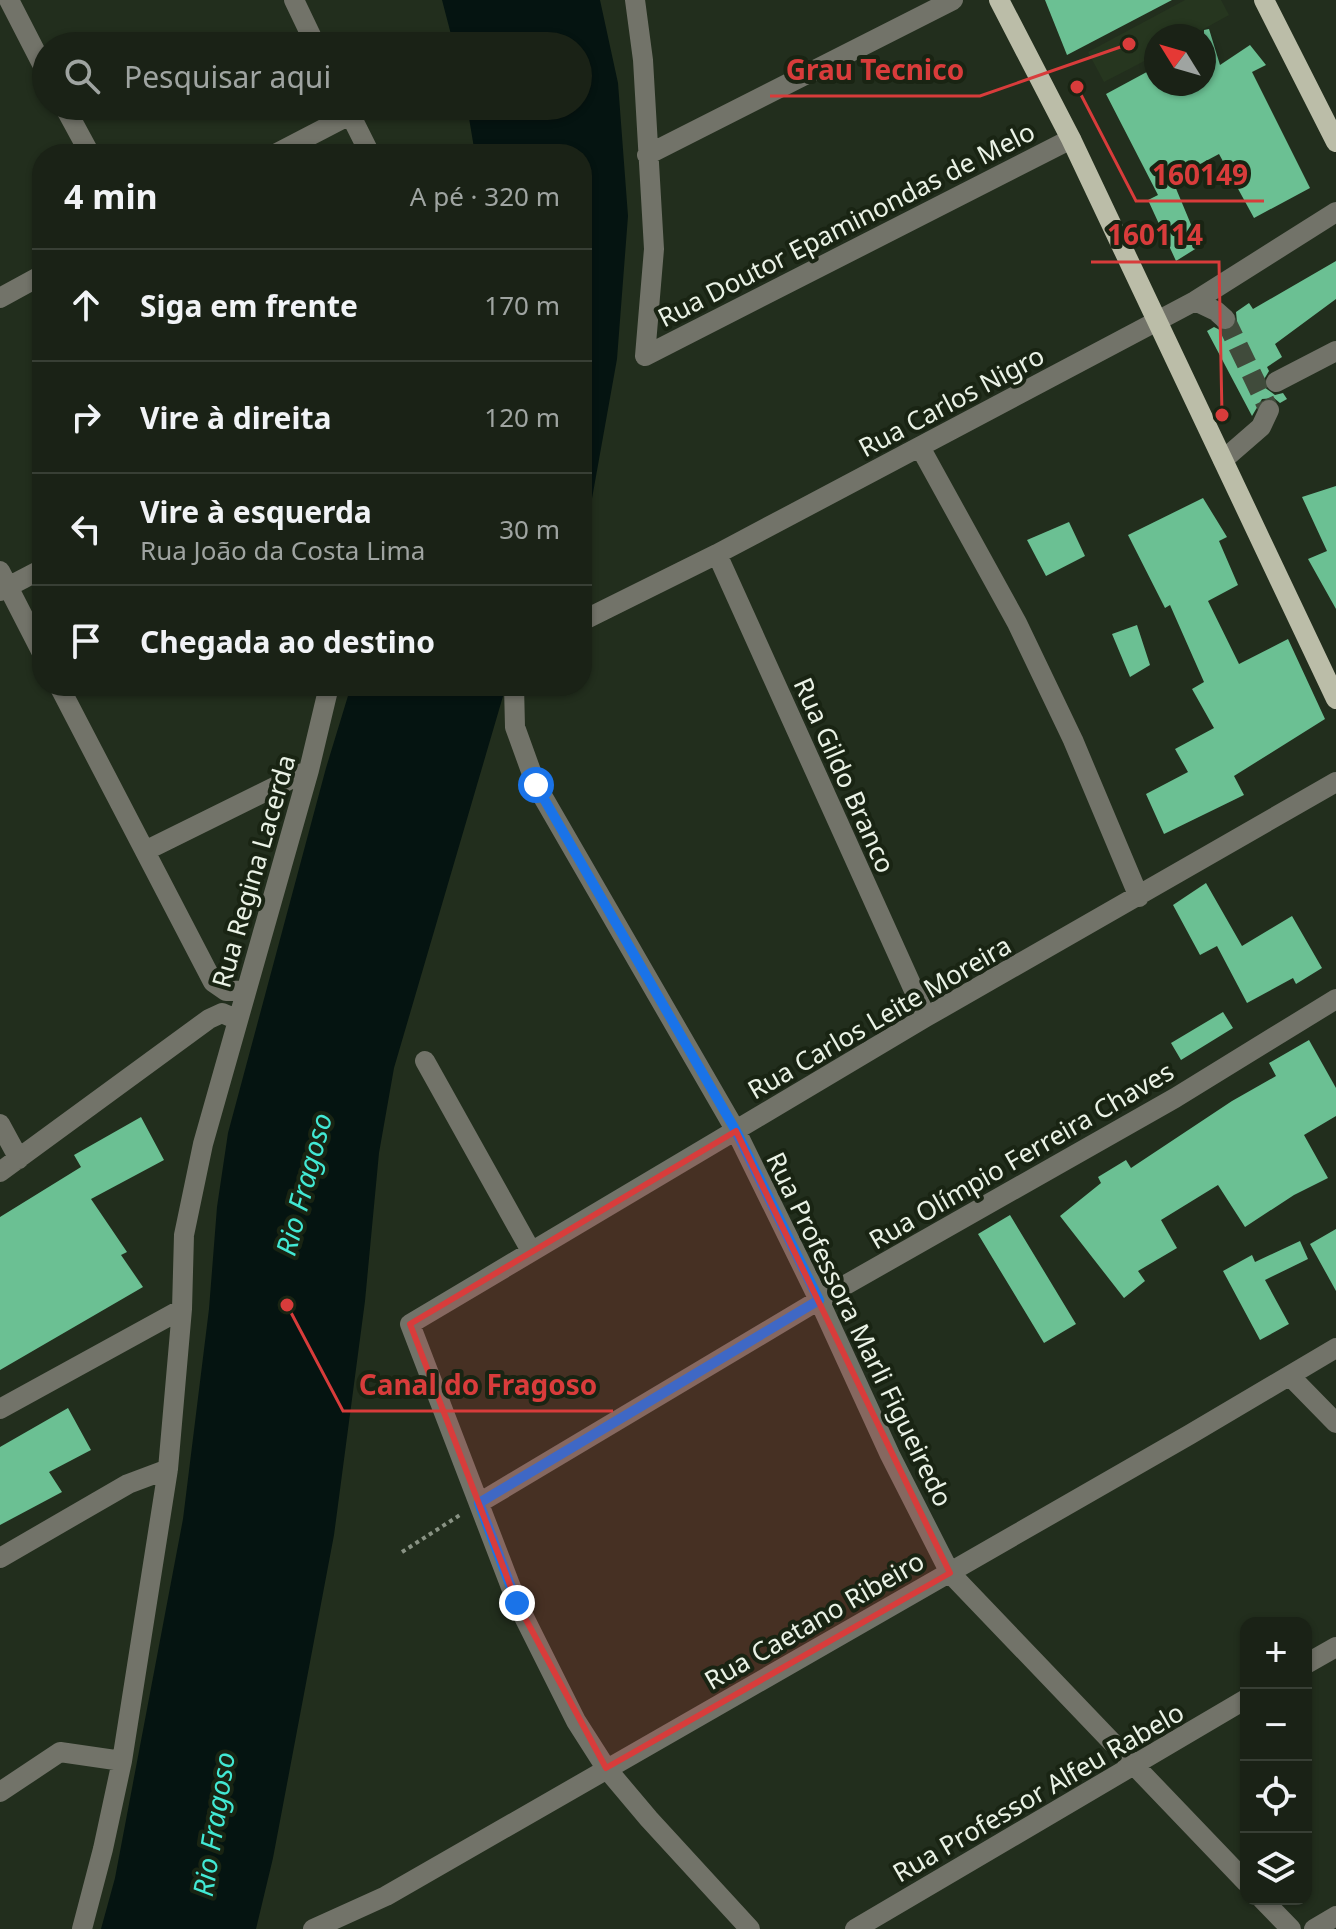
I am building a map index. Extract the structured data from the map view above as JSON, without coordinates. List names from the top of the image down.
{
  "streets": {
    "street": [
      "Rua Doutor Epaminondas de Melo",
      "Rua Carlos Nigro",
      "Rua Gildo Branco",
      "Rua Regina Lacerda",
      "Rua Carlos Leite Moreira",
      "Rua Olímpio Ferreira Chaves",
      "Rua Professora Marli Figueiredo",
      "Rua Caetano Ribeiro",
      "Rua Professor Alfeu Rabelo"
    ]
  },
  "crossings": [
    ["Rua Carlos Nigro", "Rua Gildo Branco"],
    ["Rua Gildo Branco", "Rua Carlos Leite Moreira"],
    ["Rua Carlos Leite Moreira", "Rua Olímpio Ferreira Chaves"],
    ["Rua Carlos Leite Moreira", "Rua Professora Marli Figueiredo"],
    ["Rua Olímpio Ferreira Chaves", "Rua Professora Marli Figueiredo"],
    ["Rua Professora Marli Figueiredo", "Rua Caetano Ribeiro"],
    ["Rua Professora Marli Figueiredo", "Rua Professor Alfeu Rabelo"]
  ],
  "water": ["Rio Fragoso"],
  "places": [
    "Grau Tecnico",
    "160149",
    "160114",
    "Canal do Fragoso"
  ],
  "north": "top left",
  "page": {
    "search": "Pesquisar aqui",
    "heading": ["4 min", "A pé · 320 m"],
    "list": [
      ["Siga em frente", "170 m"],
      ["Vire à direita", "120 m"],
      ["Vire à esquerda", "Rua João da Costa Lima", "30 m"],
      "Chegada ao destino"
    ],
    "map_buttons": ["+", "−"]
  }
}
